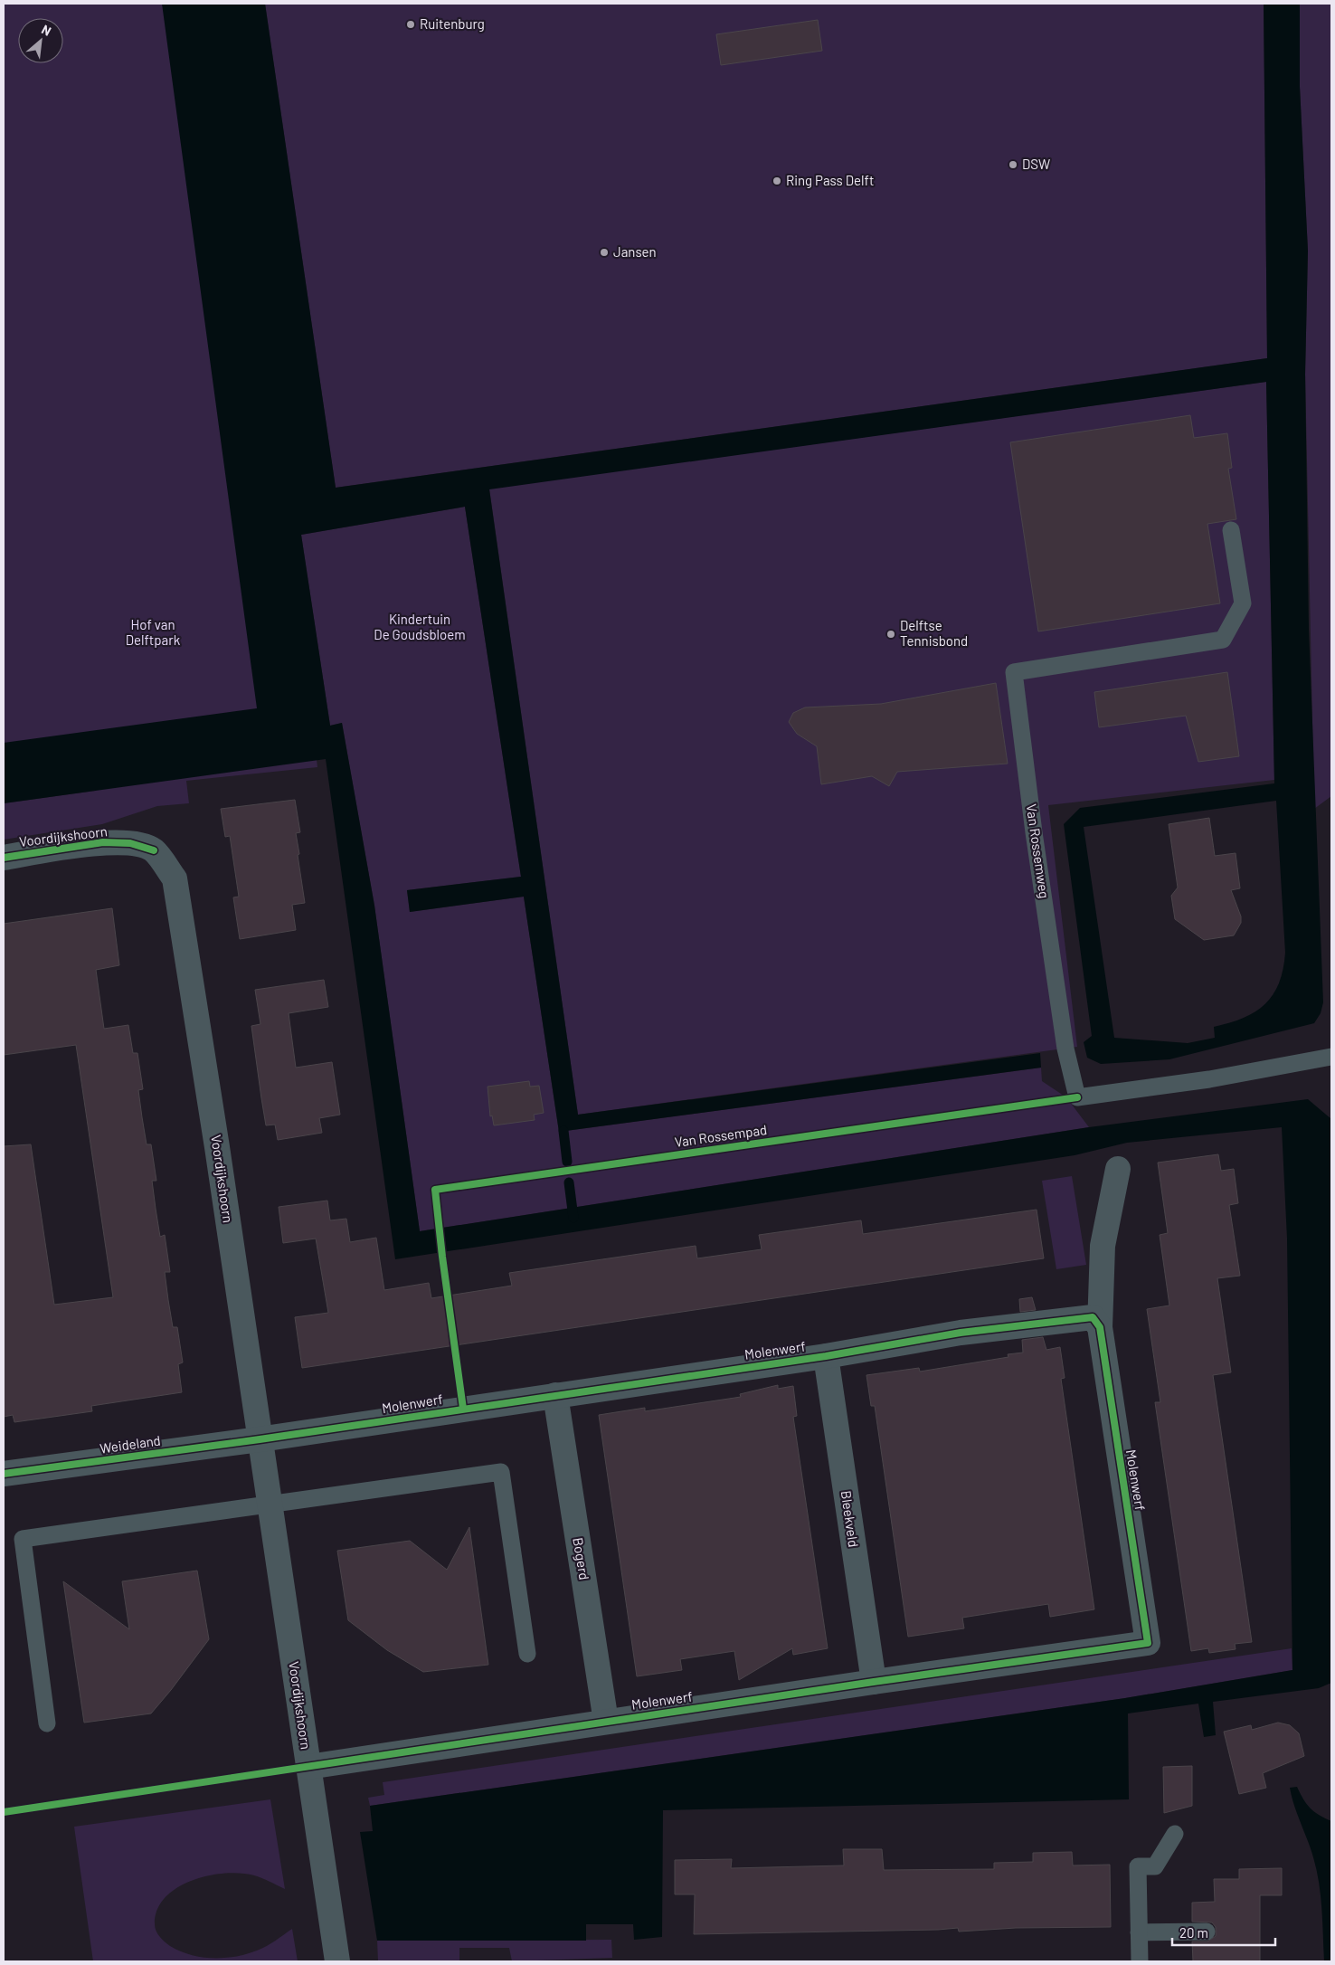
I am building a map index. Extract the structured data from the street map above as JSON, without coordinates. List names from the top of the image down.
{
  "streets": {
    "street": [
      "Voordijkshoorn",
      "Molenwerf",
      "Weideland",
      "Bleekveld",
      "Bogerd"
    ],
    "lane": ["Van Rossemweg"],
    "cycle path": ["Van Rossempad"]
  },
  "crossings": [
    ["Voordijkshoorn", "Molenwerf"],
    ["Voordijkshoorn", "Weideland"],
    ["Molenwerf", "Weideland"],
    ["Molenwerf", "Bleekveld"],
    ["Molenwerf", "Bogerd"]
  ],
  "parks": ["Kindertuin De Goudsbloem", "Hof van Delftpark"],
  "places": [
    "Ruitenburg",
    "DSW",
    "Ring Pass Delft",
    "Jansen",
    "Delftse Tennisbond"
  ],
  "scale_bar": "20 m",
  "north": "top right"
}
